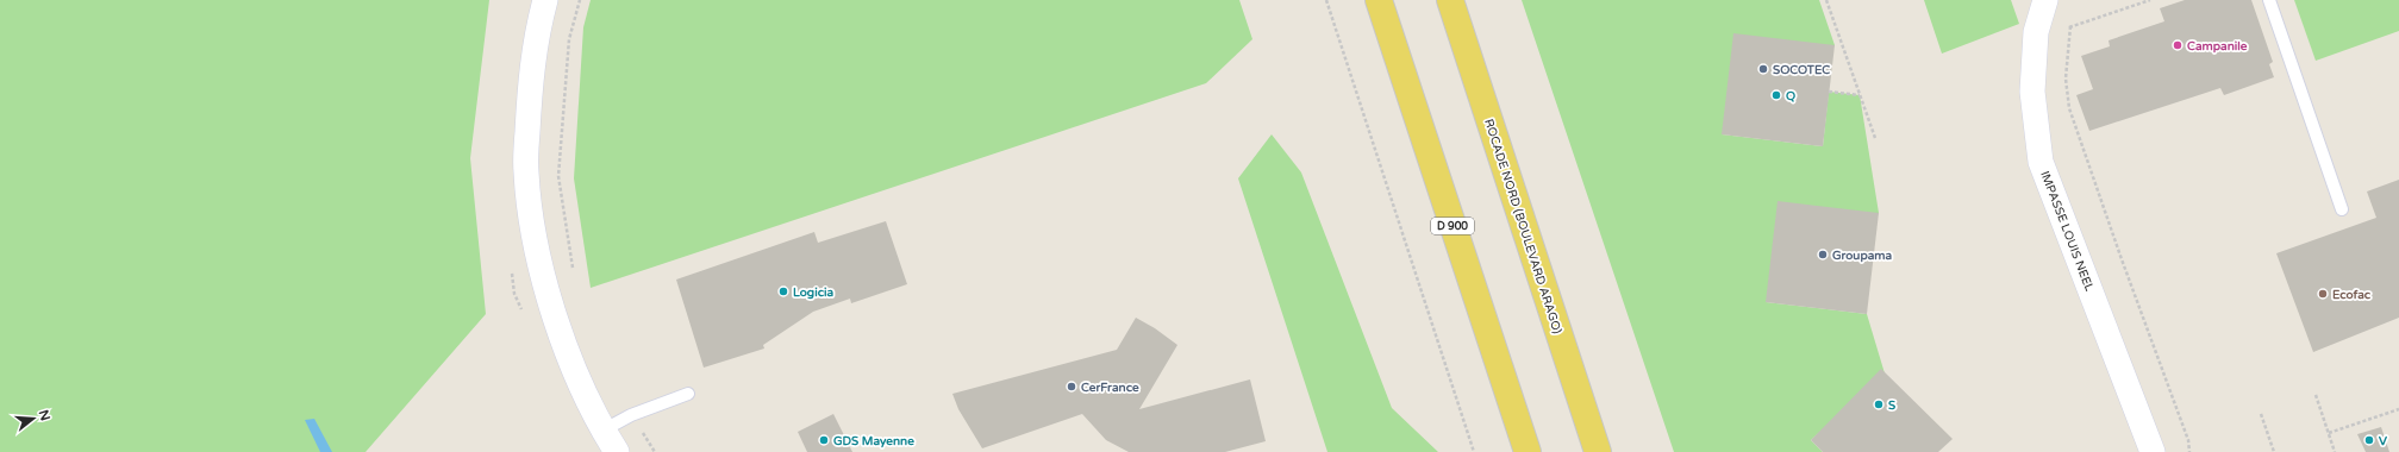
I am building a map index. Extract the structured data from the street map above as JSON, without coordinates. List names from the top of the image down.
{
  "streets": {
    "main road": ["D 900", "ROCADE NORD (BOULEVARD ARAGO)"],
    "street": ["IMPASSE LOUIS NEEL"]
  },
  "places": [
    "Campanile",
    "SOCOTEC",
    "Q",
    "Groupama",
    "Logicia",
    "Ecofac",
    "CerFrance",
    "S",
    "GDS Mayenne",
    "V"
  ],
  "north": "right"
}
